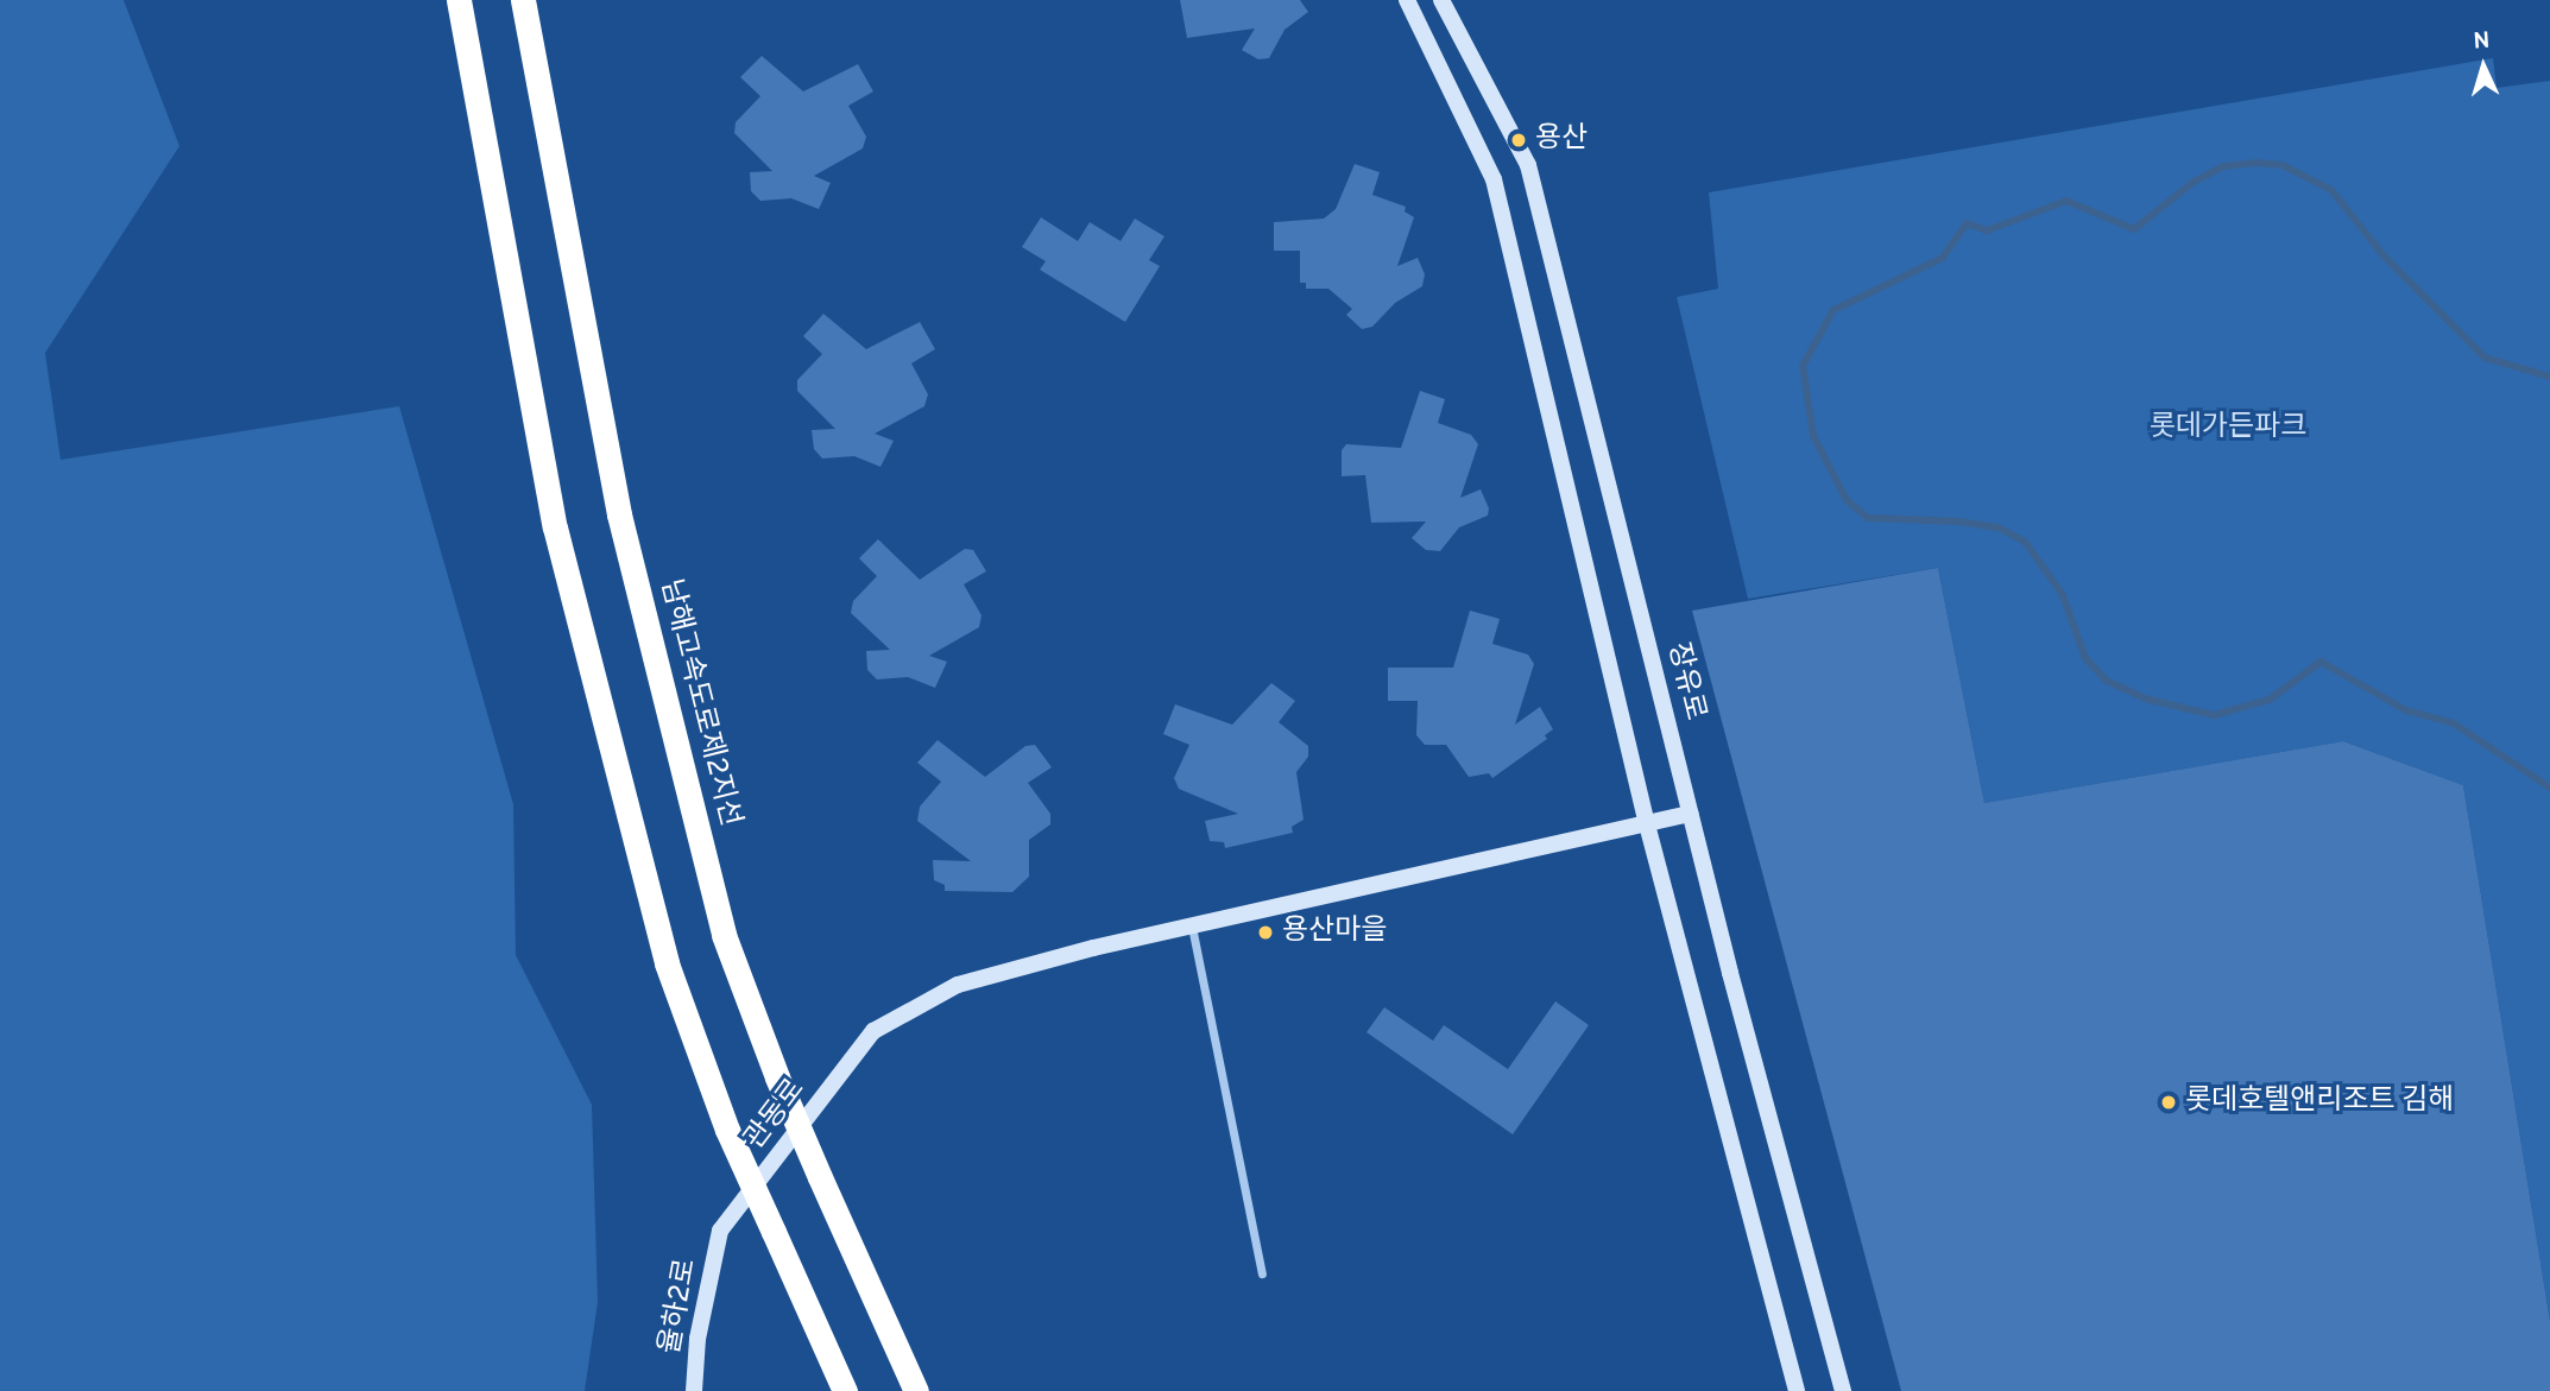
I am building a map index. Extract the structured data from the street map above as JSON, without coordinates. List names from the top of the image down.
{
  "streets": {
    "highway": ["남해고속도로제2지선"],
    "main road": ["장유로", "관동로", "율하2로"]
  },
  "crossings": [
    ["관동로", "율하2로"]
  ],
  "parks": ["롯데가든파크"],
  "places": ["용산", "용산마을", "롯데호텔앤리조트 김해"],
  "north": "top"
}
